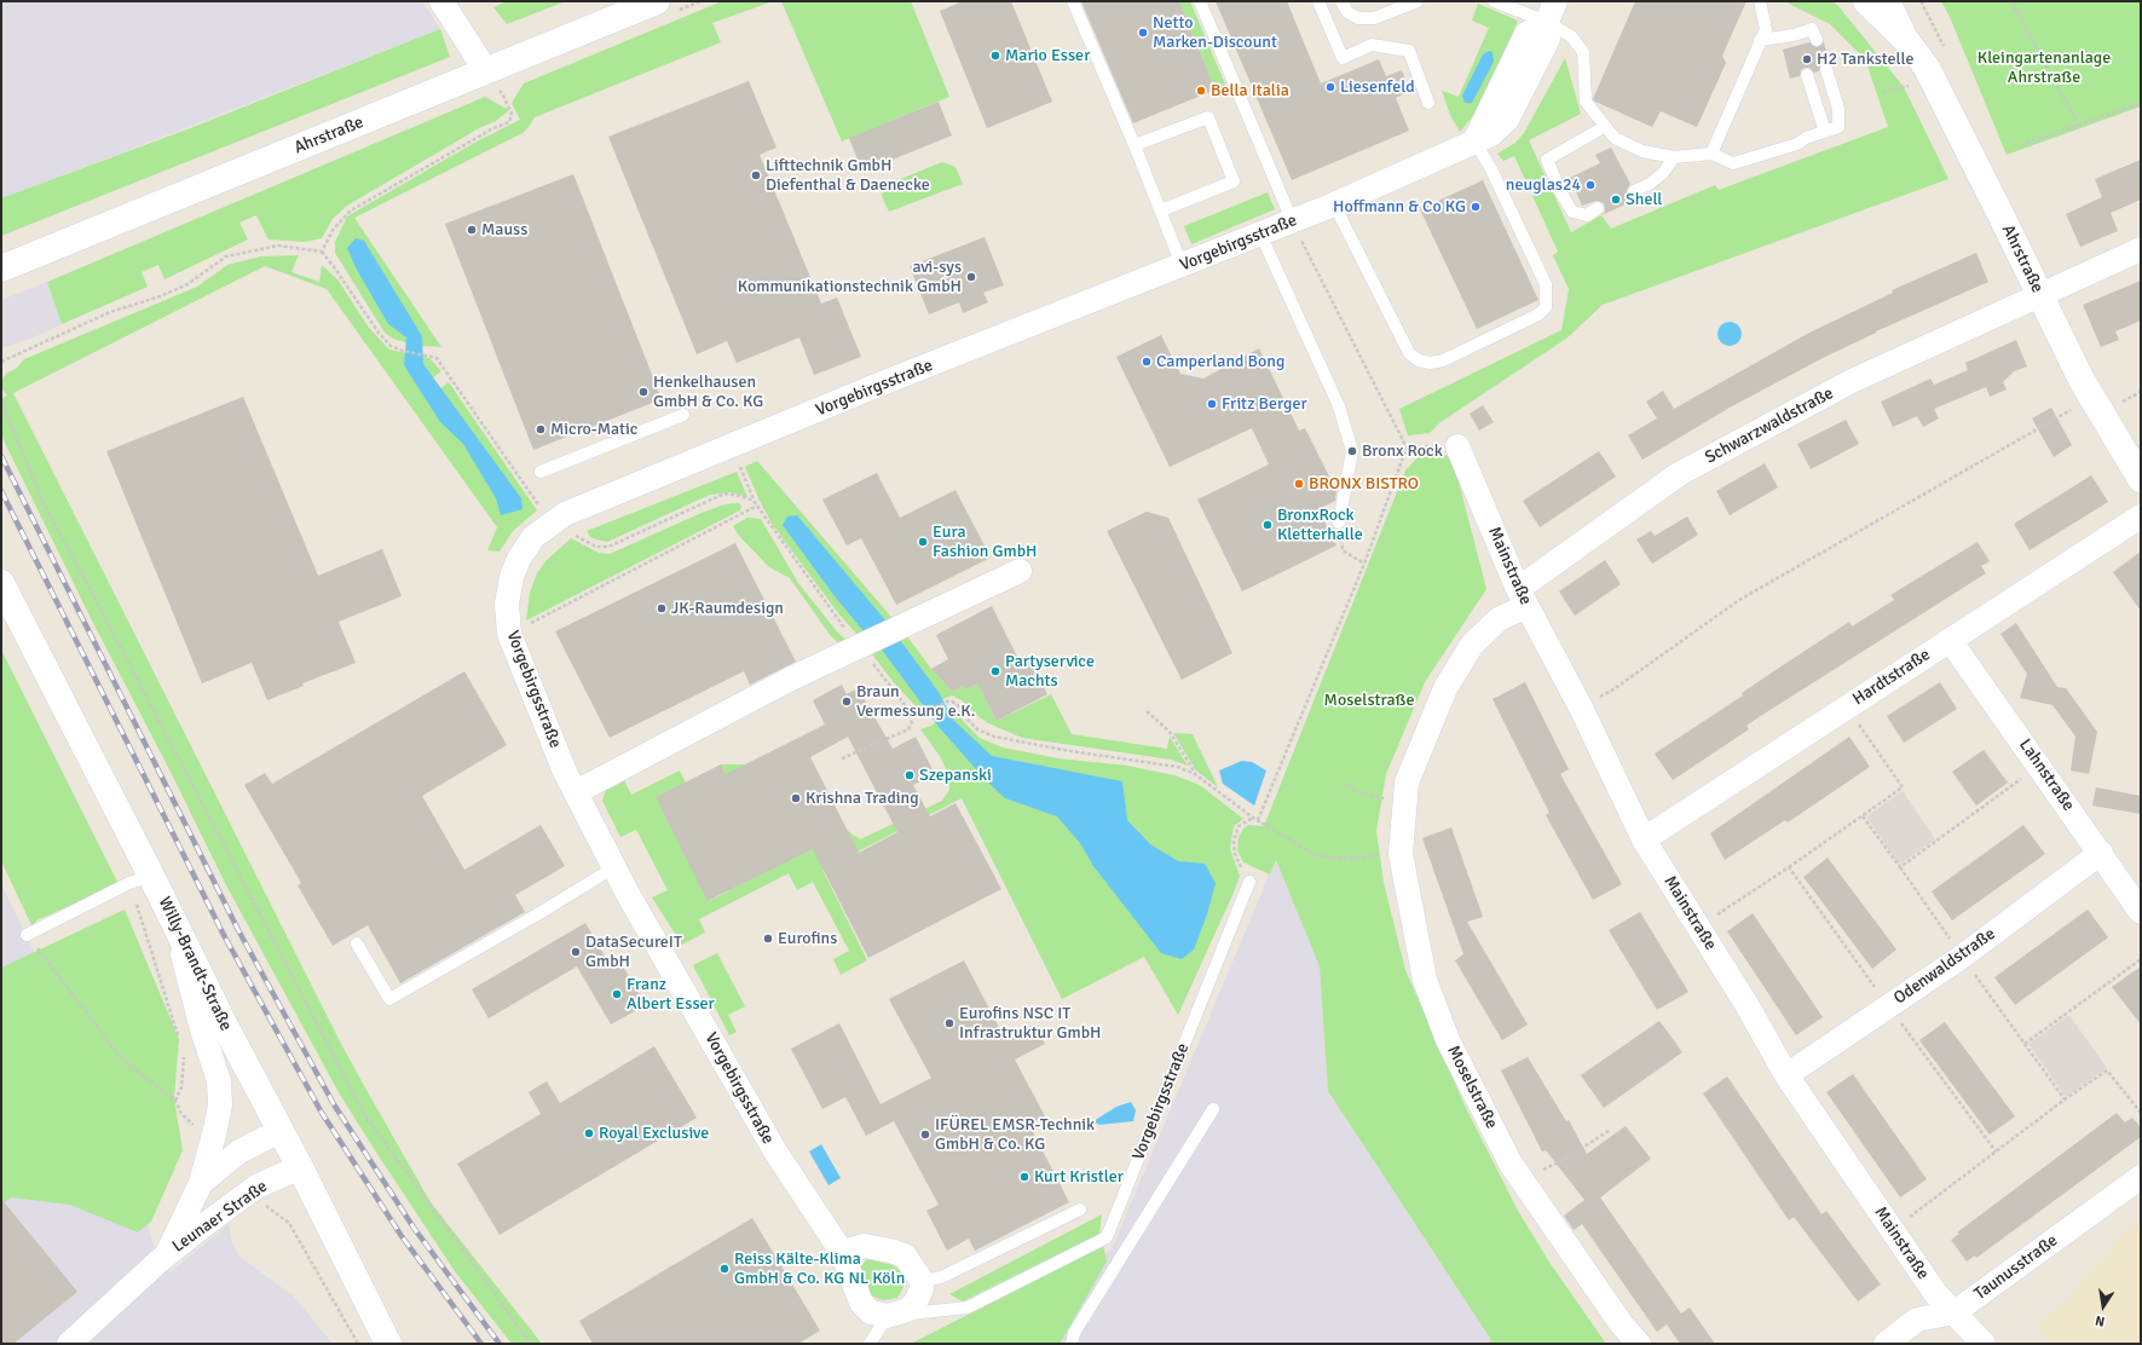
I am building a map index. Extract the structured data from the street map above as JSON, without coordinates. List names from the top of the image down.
{
  "streets": {
    "main road": ["Ahrstraße", "Willy-Brandt-Straße"],
    "street": [
      "Vorgebirgsstraße",
      "Schwarzwaldstraße",
      "Mainstraße",
      "Hardtstraße",
      "Lahnstraße",
      "Odenwaldstraße",
      "Moselstraße",
      "Leunaer Straße",
      "Taunusstraße"
    ]
  },
  "crossings": [
    ["Ahrstraße", "Schwarzwaldstraße"],
    ["Schwarzwaldstraße", "Mainstraße"],
    ["Schwarzwaldstraße", "Moselstraße"],
    ["Mainstraße", "Hardtstraße"],
    ["Mainstraße", "Odenwaldstraße"],
    ["Mainstraße", "Moselstraße"],
    ["Mainstraße", "Taunusstraße"],
    ["Hardtstraße", "Lahnstraße"],
    ["Lahnstraße", "Odenwaldstraße"],
    ["Willy-Brandt-Straße", "Leunaer Straße"]
  ],
  "parks": ["Kleingartenanlage Ahrstraße", "Moselstraße"],
  "places": [
    "Netto Marken-Discount",
    "Mario Esser",
    "H2 Tankstelle",
    "Liesenfeld",
    "Bella Italia",
    "Lifttechnik GmbH Diefenthal & Daenecke",
    "neuglas24",
    "Shell",
    "Hoffmann & Co KG",
    "Mauss",
    "avi-sys Kommunikationstechnik GmbH",
    "Camperland Bong",
    "Henkelhausen GmbH & Co. KG",
    "Fritz Berger",
    "Micro-Matic",
    "Bronx Rock",
    "BRONX BISTRO",
    "BronxRock Kletterhalle",
    "Eura Fashion GmbH",
    "JK-Raumdesign",
    "Partyservice Machts",
    "Braun Vermessung e.K.",
    "Szepanski",
    "Krishna Trading",
    "Eurofins",
    "DataSecureIT GmbH",
    "Franz Albert Esser",
    "Eurofins NSC IT Infrastruktur GmbH",
    "Royal Exclusive",
    "IFÜREL EMSR-Technik GmbH & Co. KG",
    "Kurt Kristler",
    "Reiss Kälte-Klima GmbH & Co. KG NL Köln"
  ],
  "north": "bottom"
}
